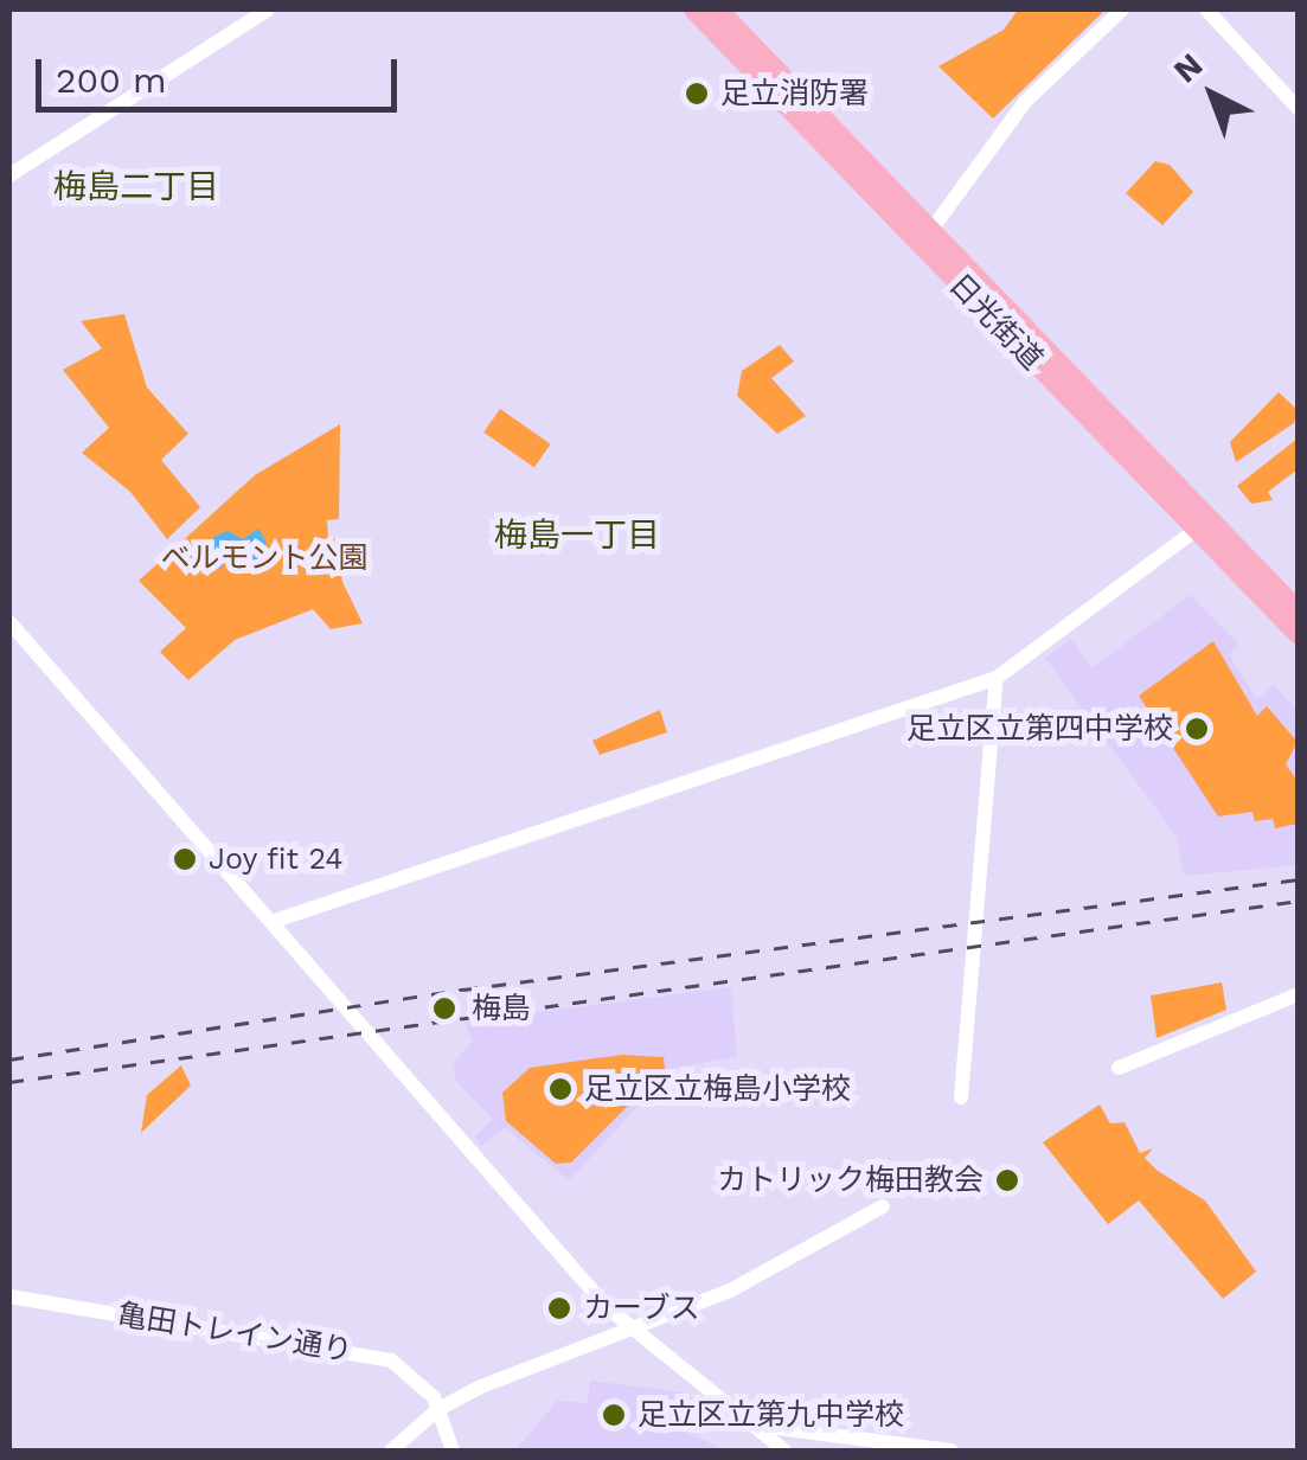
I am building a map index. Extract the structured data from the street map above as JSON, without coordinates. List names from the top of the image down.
{
  "streets": {
    "highway": ["日光街道"],
    "street": ["亀田トレイン通り"]
  },
  "districts": ["梅島二丁目", "梅島一丁目"],
  "parks": ["ベルモント公園"],
  "places": [
    "足立消防署",
    "足立区立第四中学校",
    "Joy fit 24",
    "梅島",
    "足立区立梅島小学校",
    "カトリック梅田教会",
    "カーブス",
    "足立区立第九中学校"
  ],
  "scale_bar": "200 m",
  "north": "top left"
}
